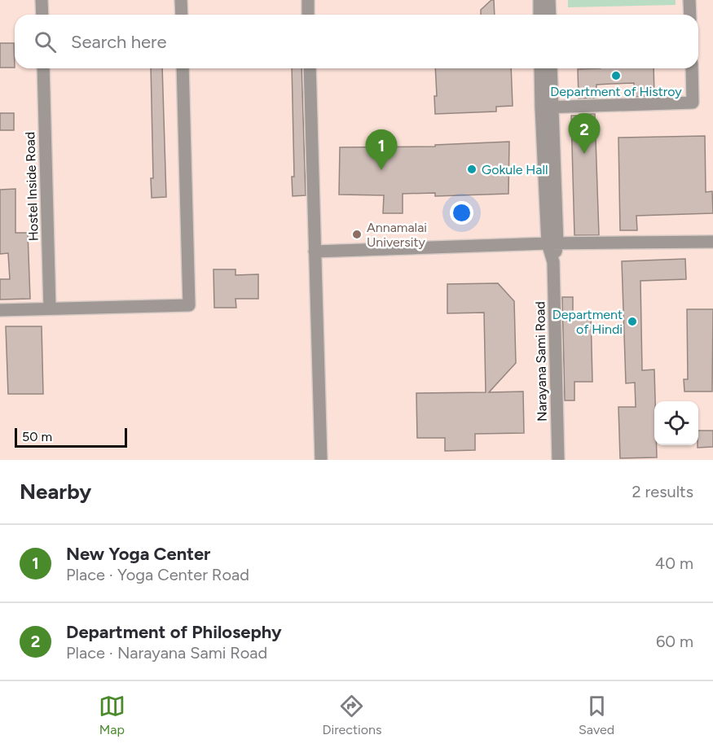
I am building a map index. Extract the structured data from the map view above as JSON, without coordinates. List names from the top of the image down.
{
  "streets": {
    "street": ["Hostel Inside Road", "Narayana Sami Road"]
  },
  "places": [
    "Department of Histroy",
    "Gokule Hall",
    "Annamalai University",
    "Department of Hindi"
  ],
  "scale_bar": "50 m",
  "page": {
    "search": "Search here",
    "pins": ["2", "1"],
    "scale": "50 m",
    "heading": ["Nearby", "2 results"],
    "list": [
      {
        "mark": "1",
        "name": "New Yoga Center",
        "note": "Place · Yoga Center Road",
        "value": "40 m"
      },
      {
        "mark": "2",
        "name": "Department of Philosephy",
        "note": "Place · Narayana Sami Road",
        "value": "60 m"
      }
    ],
    "nav": ["Map", "Directions", "Saved"]
  }
}
